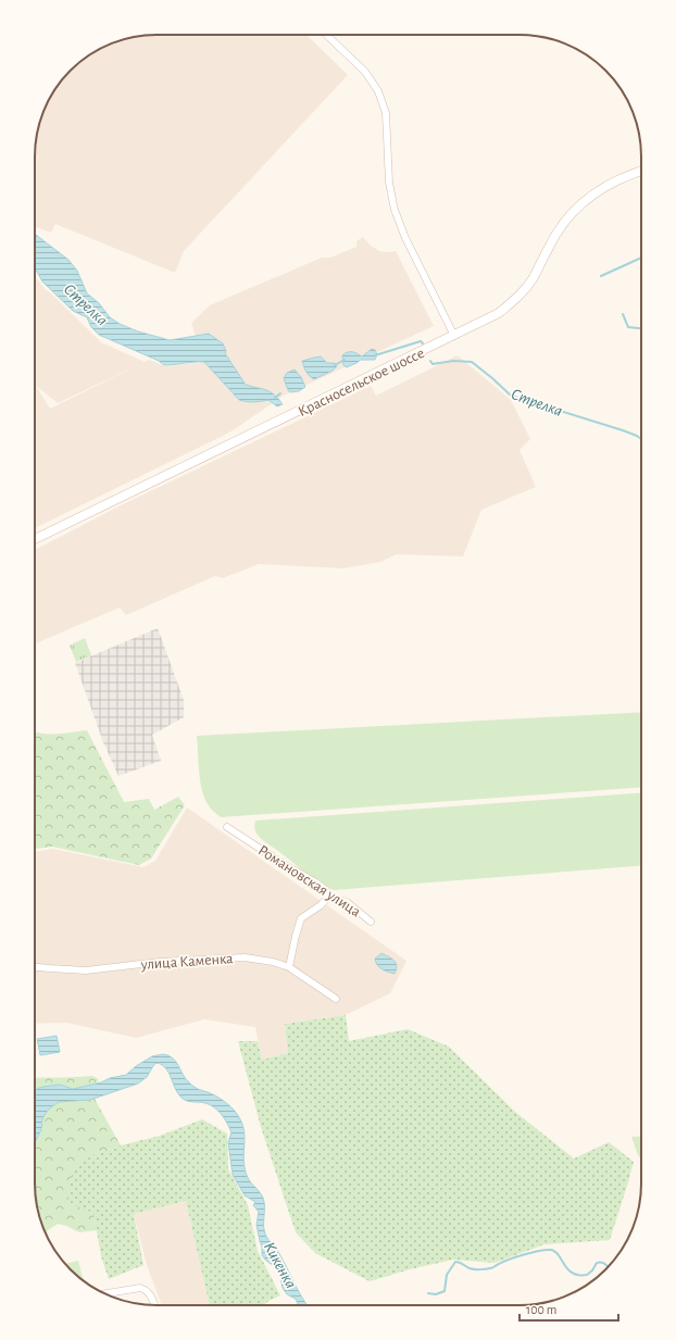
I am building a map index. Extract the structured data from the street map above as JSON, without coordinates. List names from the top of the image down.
{
  "streets": {
    "main road": ["Красносельское шоссе"],
    "street": ["Романовская улица", "улица Каменка"]
  },
  "water": ["Стрелка", "Кикенка"],
  "scale_bar": "100 m"
}
